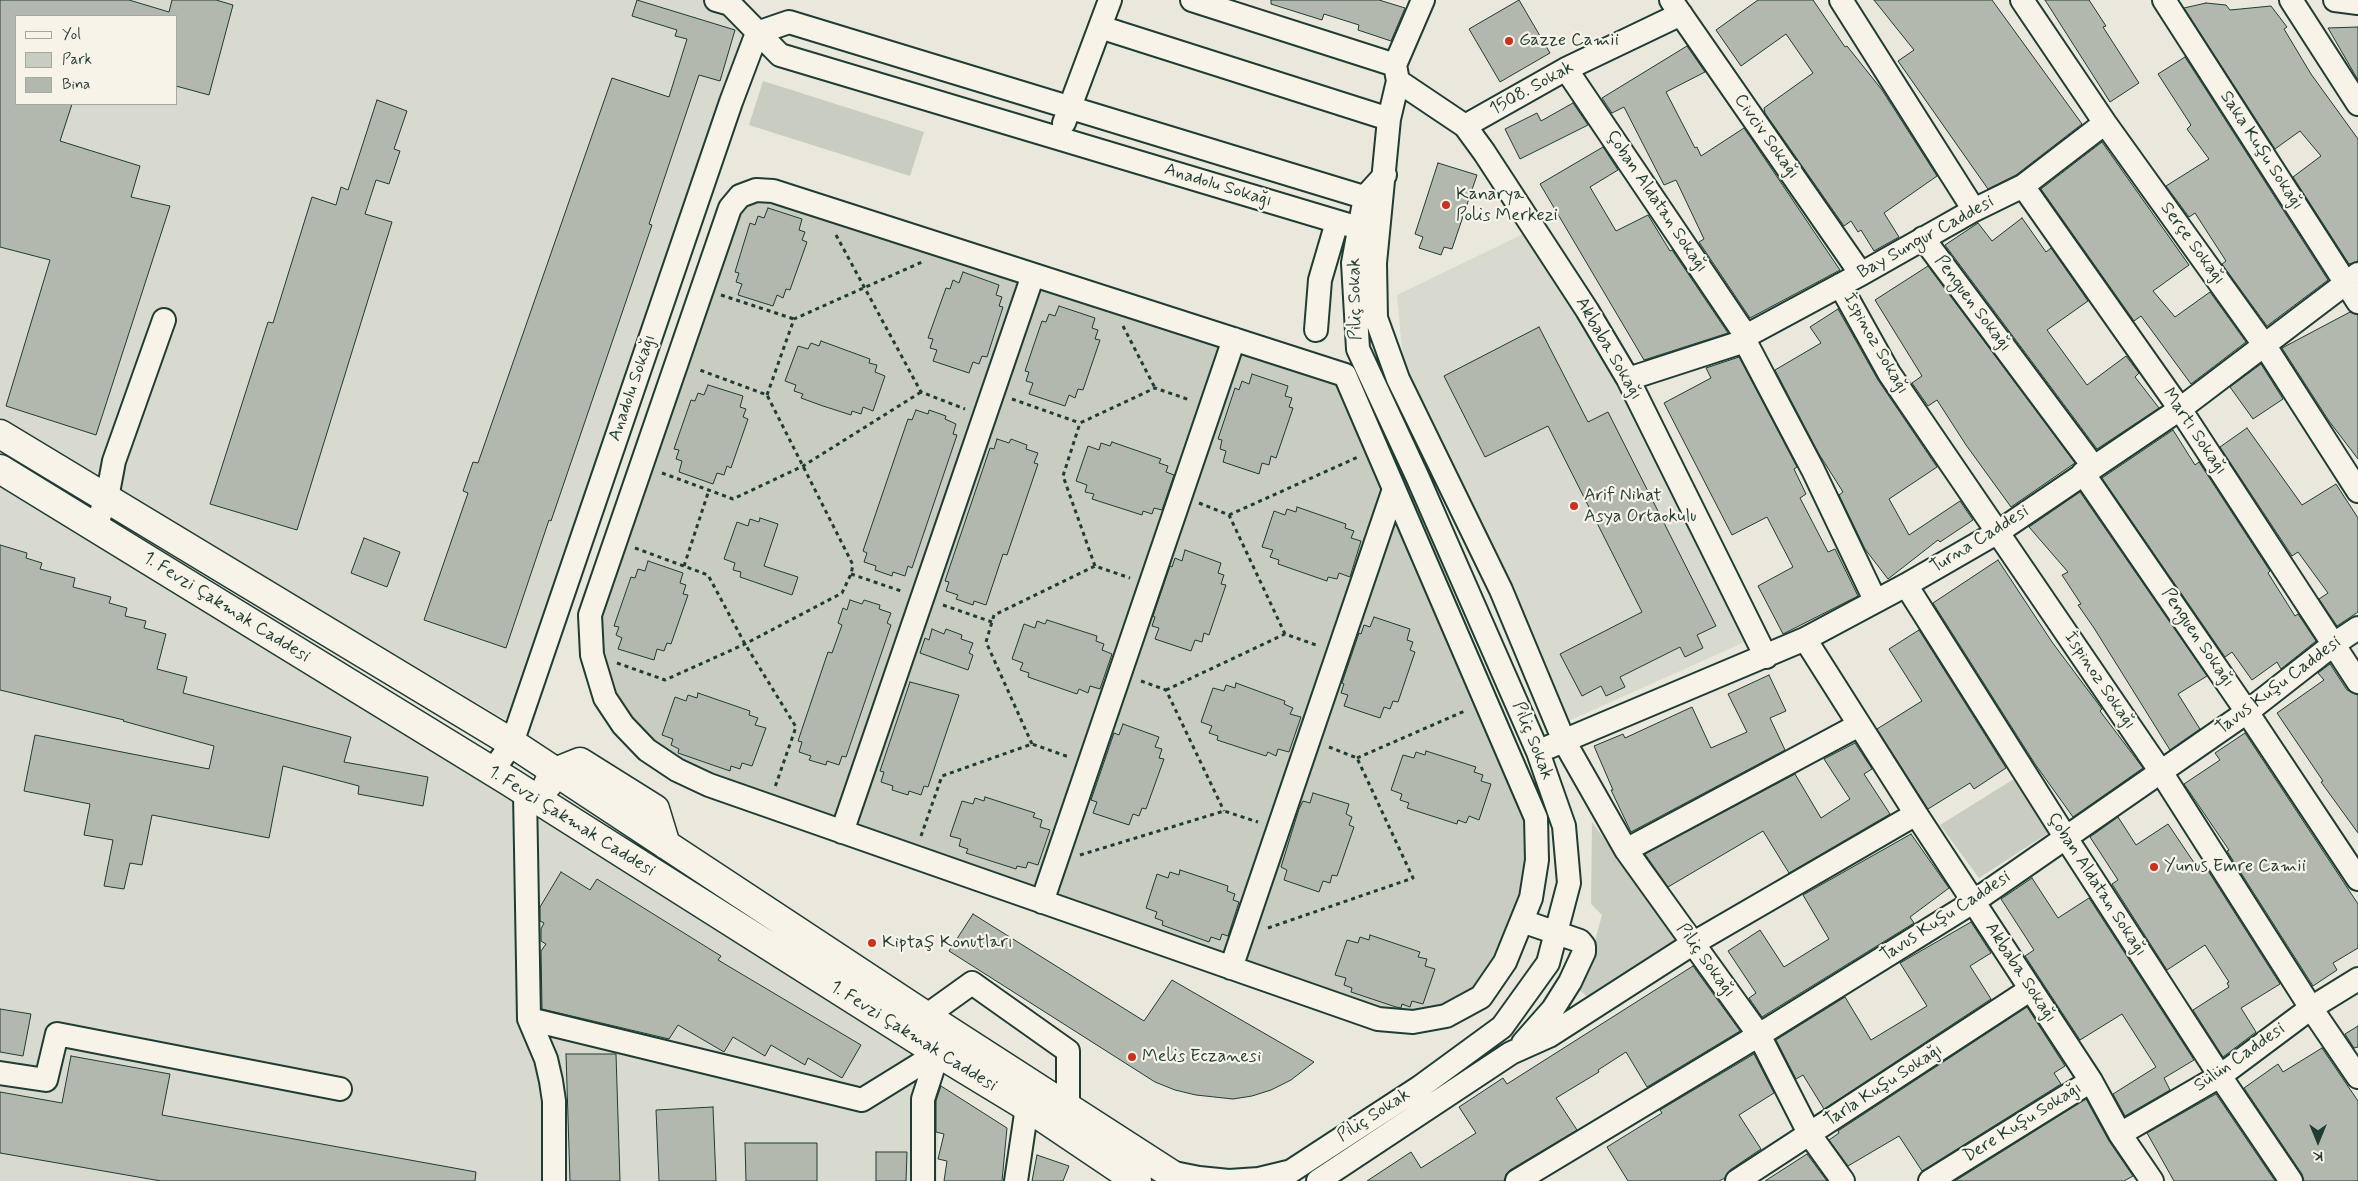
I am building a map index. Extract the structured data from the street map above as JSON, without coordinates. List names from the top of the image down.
{
  "streets": {
    "main road": ["1. Fevzi Çakmak Caddesi"],
    "street": [
      "1508. Sokak",
      "Civciv Sokağı",
      "Saka Kuşu Sokağı",
      "Anadolu Sokağı",
      "Çoban Aldatan Sokağı",
      "Bay Sungur Caddesi",
      "Serçe Sokağı",
      "Piliç Sokak",
      "Penguen Sokağı",
      "İspinoz Sokağı",
      "Akbaba Sokağı",
      "Martı Sokağı",
      "Turna Caddesi",
      "Tavus Kuşu Caddesi",
      "Piliç Sokağı",
      "Sülün Caddesi",
      "Tarla Kuşu Sokağı",
      "Dere Kuşu Sokağı"
    ]
  },
  "crossings": [
    ["1508. Sokak", "Civciv Sokağı"],
    ["1508. Sokak", "Çoban Aldatan Sokağı"],
    ["1508. Sokak", "Akbaba Sokağı"],
    ["Civciv Sokağı", "Bay Sungur Caddesi"],
    ["Saka Kuşu Sokağı", "Turna Caddesi"],
    ["Anadolu Sokağı", "Piliç Sokak"],
    ["Anadolu Sokağı", "1. Fevzi Çakmak Caddesi"],
    ["Çoban Aldatan Sokağı", "Bay Sungur Caddesi"],
    ["Çoban Aldatan Sokağı", "Turna Caddesi"],
    ["Çoban Aldatan Sokağı", "Tavus Kuşu Caddesi"],
    ["Çoban Aldatan Sokağı", "Sülün Caddesi"],
    ["Bay Sungur Caddesi", "Serçe Sokağı"],
    ["Bay Sungur Caddesi", "Penguen Sokağı"],
    ["Bay Sungur Caddesi", "İspinoz Sokağı"],
    ["Bay Sungur Caddesi", "Akbaba Sokağı"],
    ["Bay Sungur Caddesi", "Martı Sokağı"],
    ["Serçe Sokağı", "Turna Caddesi"],
    ["Piliç Sokak", "Turna Caddesi"],
    ["Piliç Sokak", "Piliç Sokağı"],
    ["Penguen Sokağı", "Turna Caddesi"],
    ["Penguen Sokağı", "Tavus Kuşu Caddesi"],
    ["İspinoz Sokağı", "Turna Caddesi"],
    ["İspinoz Sokağı", "Tavus Kuşu Caddesi"],
    ["İspinoz Sokağı", "Sülün Caddesi"],
    ["Akbaba Sokağı", "Turna Caddesi"],
    ["Akbaba Sokağı", "Tavus Kuşu Caddesi"],
    ["Akbaba Sokağı", "Sülün Caddesi"],
    ["Akbaba Sokağı", "Tarla Kuşu Sokağı"],
    ["Akbaba Sokağı", "Dere Kuşu Sokağı"],
    ["Martı Sokağı", "Turna Caddesi"],
    ["Martı Sokağı", "Tavus Kuşu Caddesi"],
    ["Turna Caddesi", "Piliç Sokağı"],
    ["Tavus Kuşu Caddesi", "Piliç Sokağı"],
    ["Piliç Sokağı", "Tarla Kuşu Sokağı"]
  ],
  "places": [
    "Gazze Camii",
    "Kanarya Polis Merkezi",
    "Arif Nihat Asya Ortaokulu",
    "Yunus Emre Camii",
    "Kiptaş Konutları",
    "Melis Eczanesi"
  ],
  "legend": ["Yol", "Park", "Bina"],
  "north": "bottom"
}
